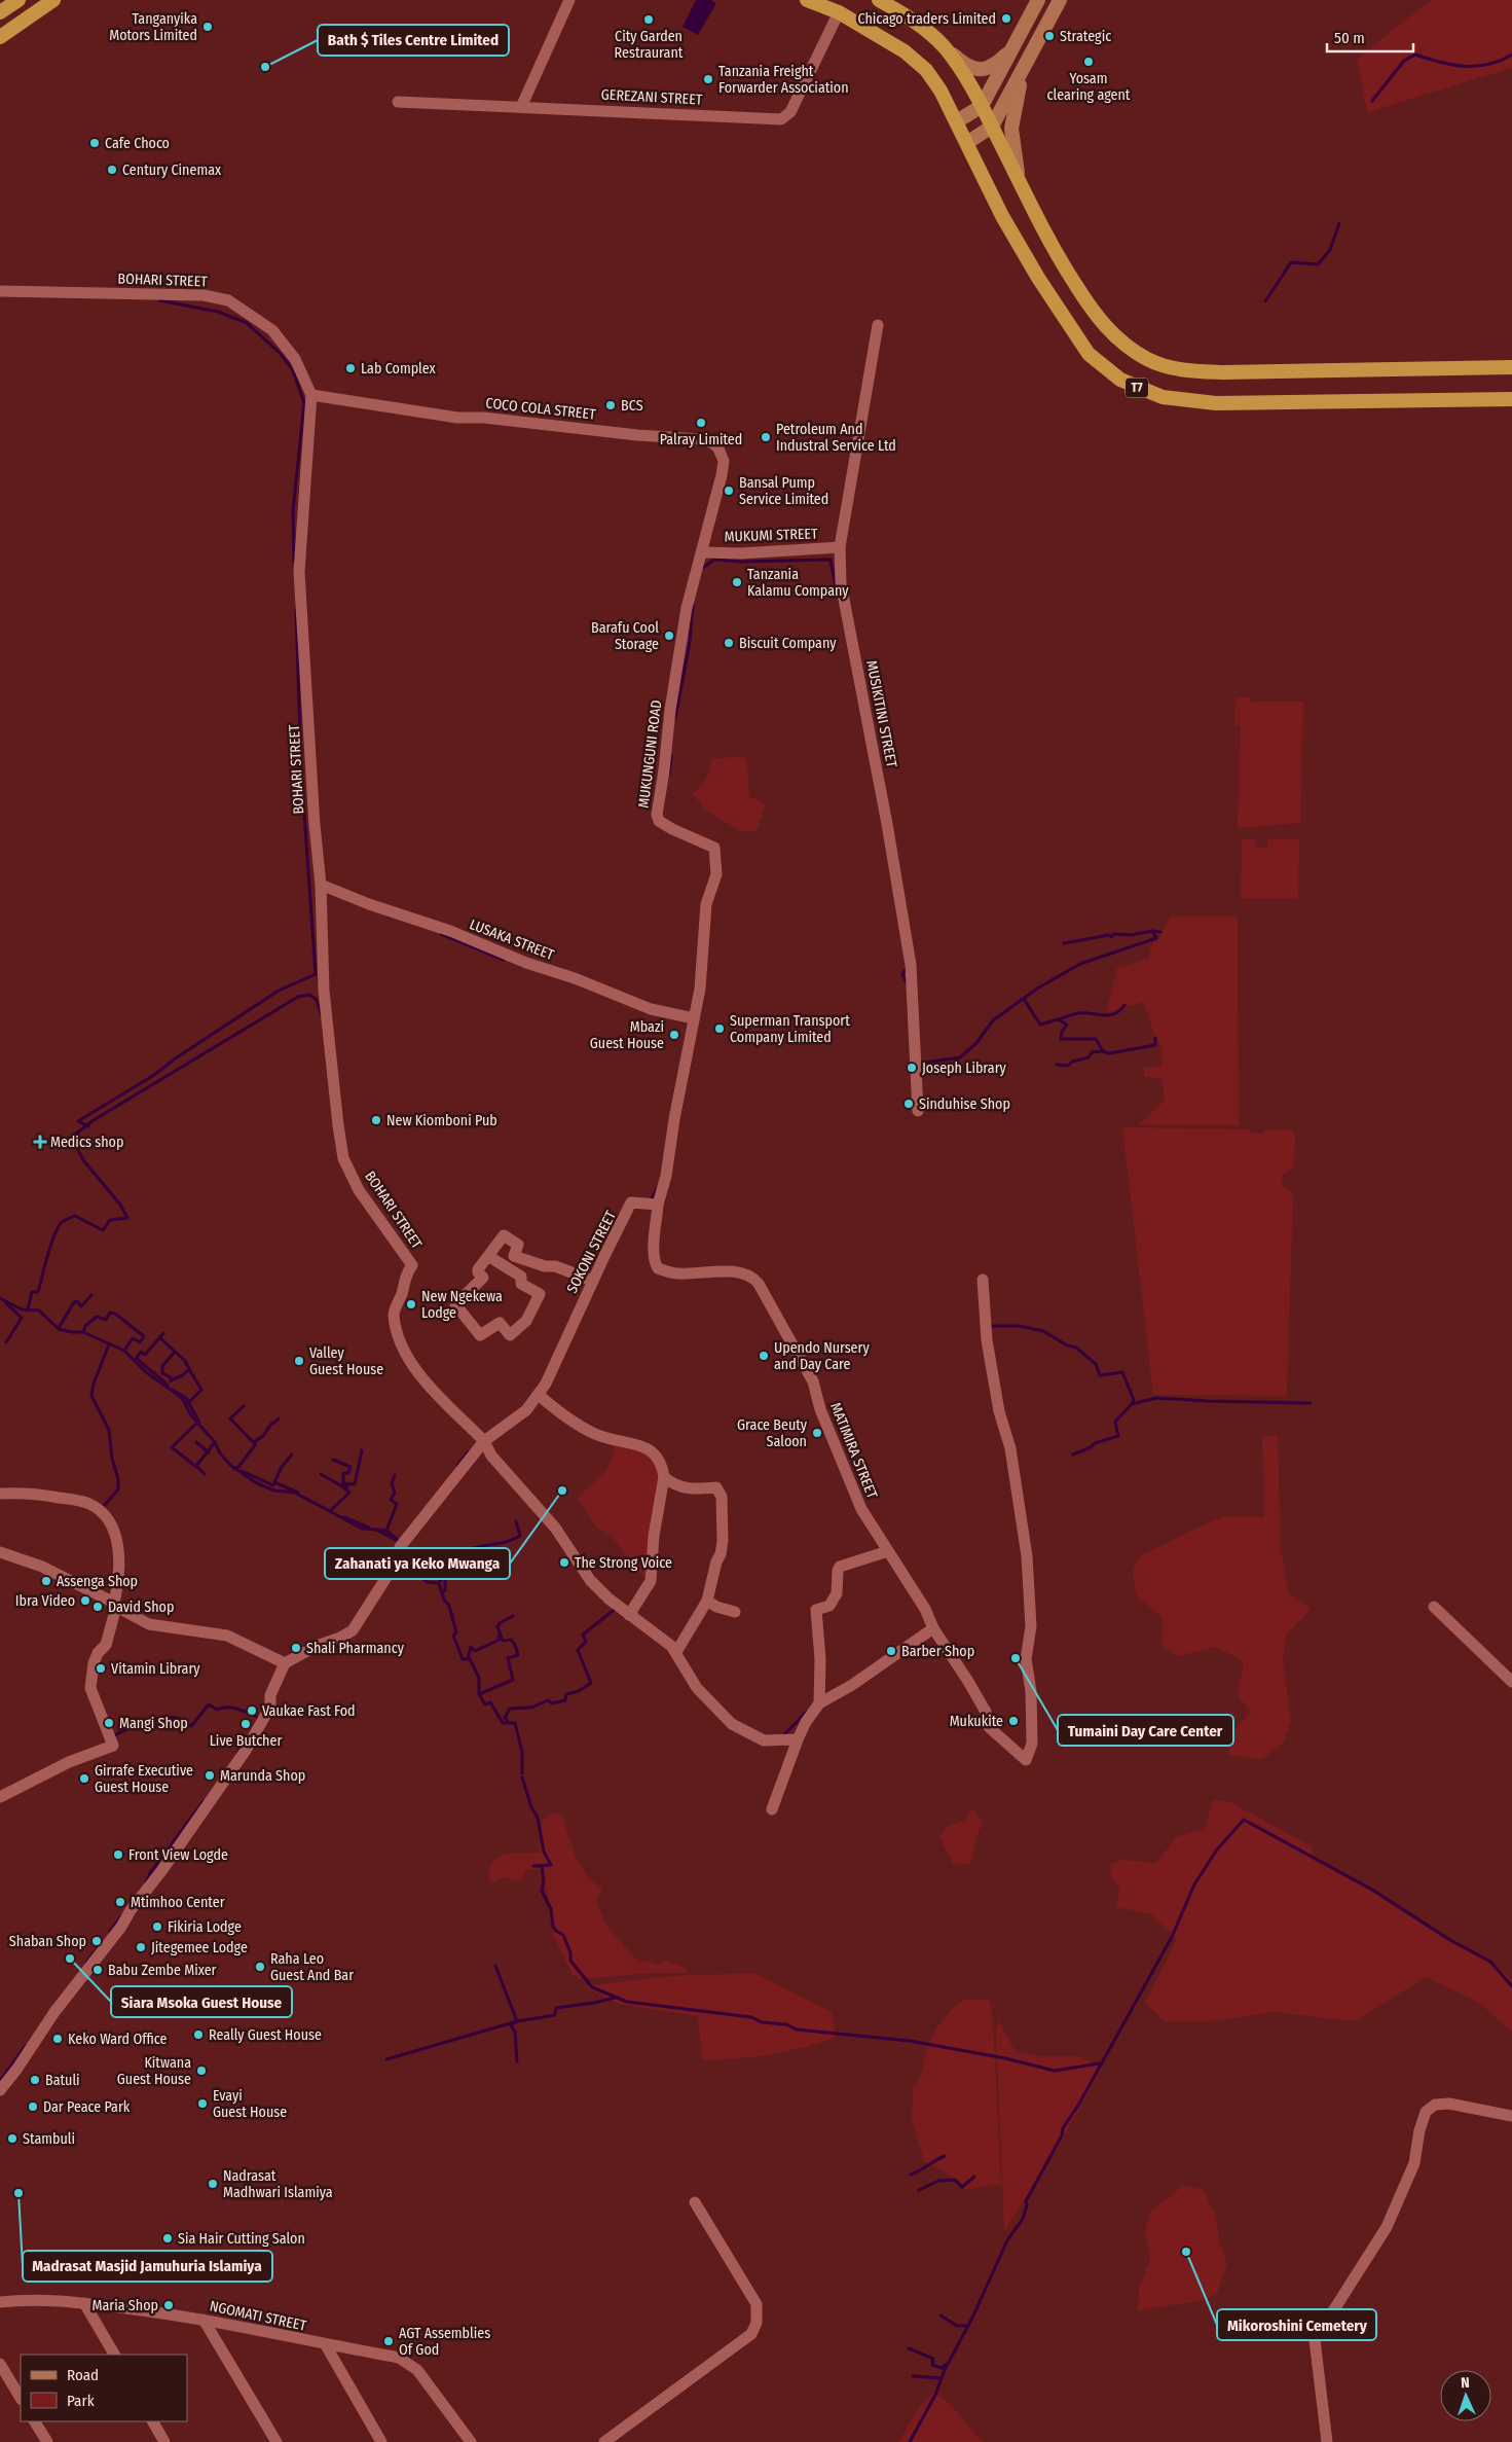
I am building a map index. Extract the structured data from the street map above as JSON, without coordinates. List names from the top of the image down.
{
  "streets": {
    "highway": ["T7"],
    "street": [
      "GEREZANI STREET",
      "BOHARI STREET",
      "COCO COLA STREET",
      "MUKUMI STREET",
      "MUSIKITINI STREET",
      "MUKUNGUNI ROAD",
      "LUSAKA STREET",
      "SOKONI STREET",
      "MATIMIRA STREET",
      "NGOMATI STREET"
    ]
  },
  "crossings": [
    ["GEREZANI STREET", "T7"],
    ["BOHARI STREET", "COCO COLA STREET"],
    ["BOHARI STREET", "LUSAKA STREET"],
    ["BOHARI STREET", "SOKONI STREET"],
    ["COCO COLA STREET", "MUKUMI STREET"],
    ["COCO COLA STREET", "MUKUNGUNI ROAD"],
    ["MUKUMI STREET", "MUSIKITINI STREET"],
    ["MUKUMI STREET", "MUKUNGUNI ROAD"],
    ["MUKUNGUNI ROAD", "LUSAKA STREET"],
    ["SOKONI STREET", "MATIMIRA STREET"]
  ],
  "places": {
    "other": [
      "Chicago traders Limited",
      "City Garden Restraurant",
      "Tanganyika Motors Limited",
      "Strategic",
      "Yosam clearing agent",
      "Bath $ Tiles Centre Limited",
      "Tanzania Freight Forwarder Association",
      "Cafe Choco",
      "Century Cinemax",
      "Lab Complex",
      "BCS",
      "Palray Limited",
      "Petroleum And Industral Service Ltd",
      "Bansal Pump Service Limited",
      "Tanzania Kalamu Company",
      "Barafu Cool Storage",
      "Biscuit Company",
      "Superman Transport Company Limited",
      "Mbazi Guest House",
      "Joseph Library",
      "Sinduhise Shop",
      "New Kiomboni Pub",
      "New Ngekewa Lodge",
      "Upendo Nursery and Day Care",
      "Valley Guest House",
      "Grace Beuty Saloon",
      "Zahanati ya Keko Mwanga",
      "The Strong Voice",
      "Assenga Shop",
      "Ibra Video",
      "David Shop",
      "Shali Pharmancy",
      "Barber Shop",
      "Tumaini Day Care Center",
      "Vitamin Library",
      "Vaukae Fast Fod",
      "Mukukite",
      "Mangi Shop",
      "Live Butcher",
      "Marunda Shop",
      "Girrafe Executive Guest House",
      "Front View Logde",
      "Mtimhoo Center",
      "Fikiria Lodge",
      "Shaban Shop",
      "Jitegemee Lodge",
      "Siara Msoka Guest House",
      "Raha Leo Guest And Bar",
      "Babu Zembe Mixer",
      "Really Guest House",
      "Keko Ward Office",
      "Kitwana Guest House",
      "Batuli",
      "Evayi Guest House",
      "Dar Peace Park",
      "Stambuli",
      "Nadrasat Madhwari Islamiya",
      "Madrasat Masjid Jamuhuria Islamiya",
      "Sia Hair Cutting Salon",
      "Mikoroshini Cemetery",
      "Maria Shop",
      "AGT Assemblies Of God"
    ],
    "health": ["Medics shop"]
  },
  "legend": ["Road", "Park"],
  "scale_bar": "50 m",
  "north": "top"
}
